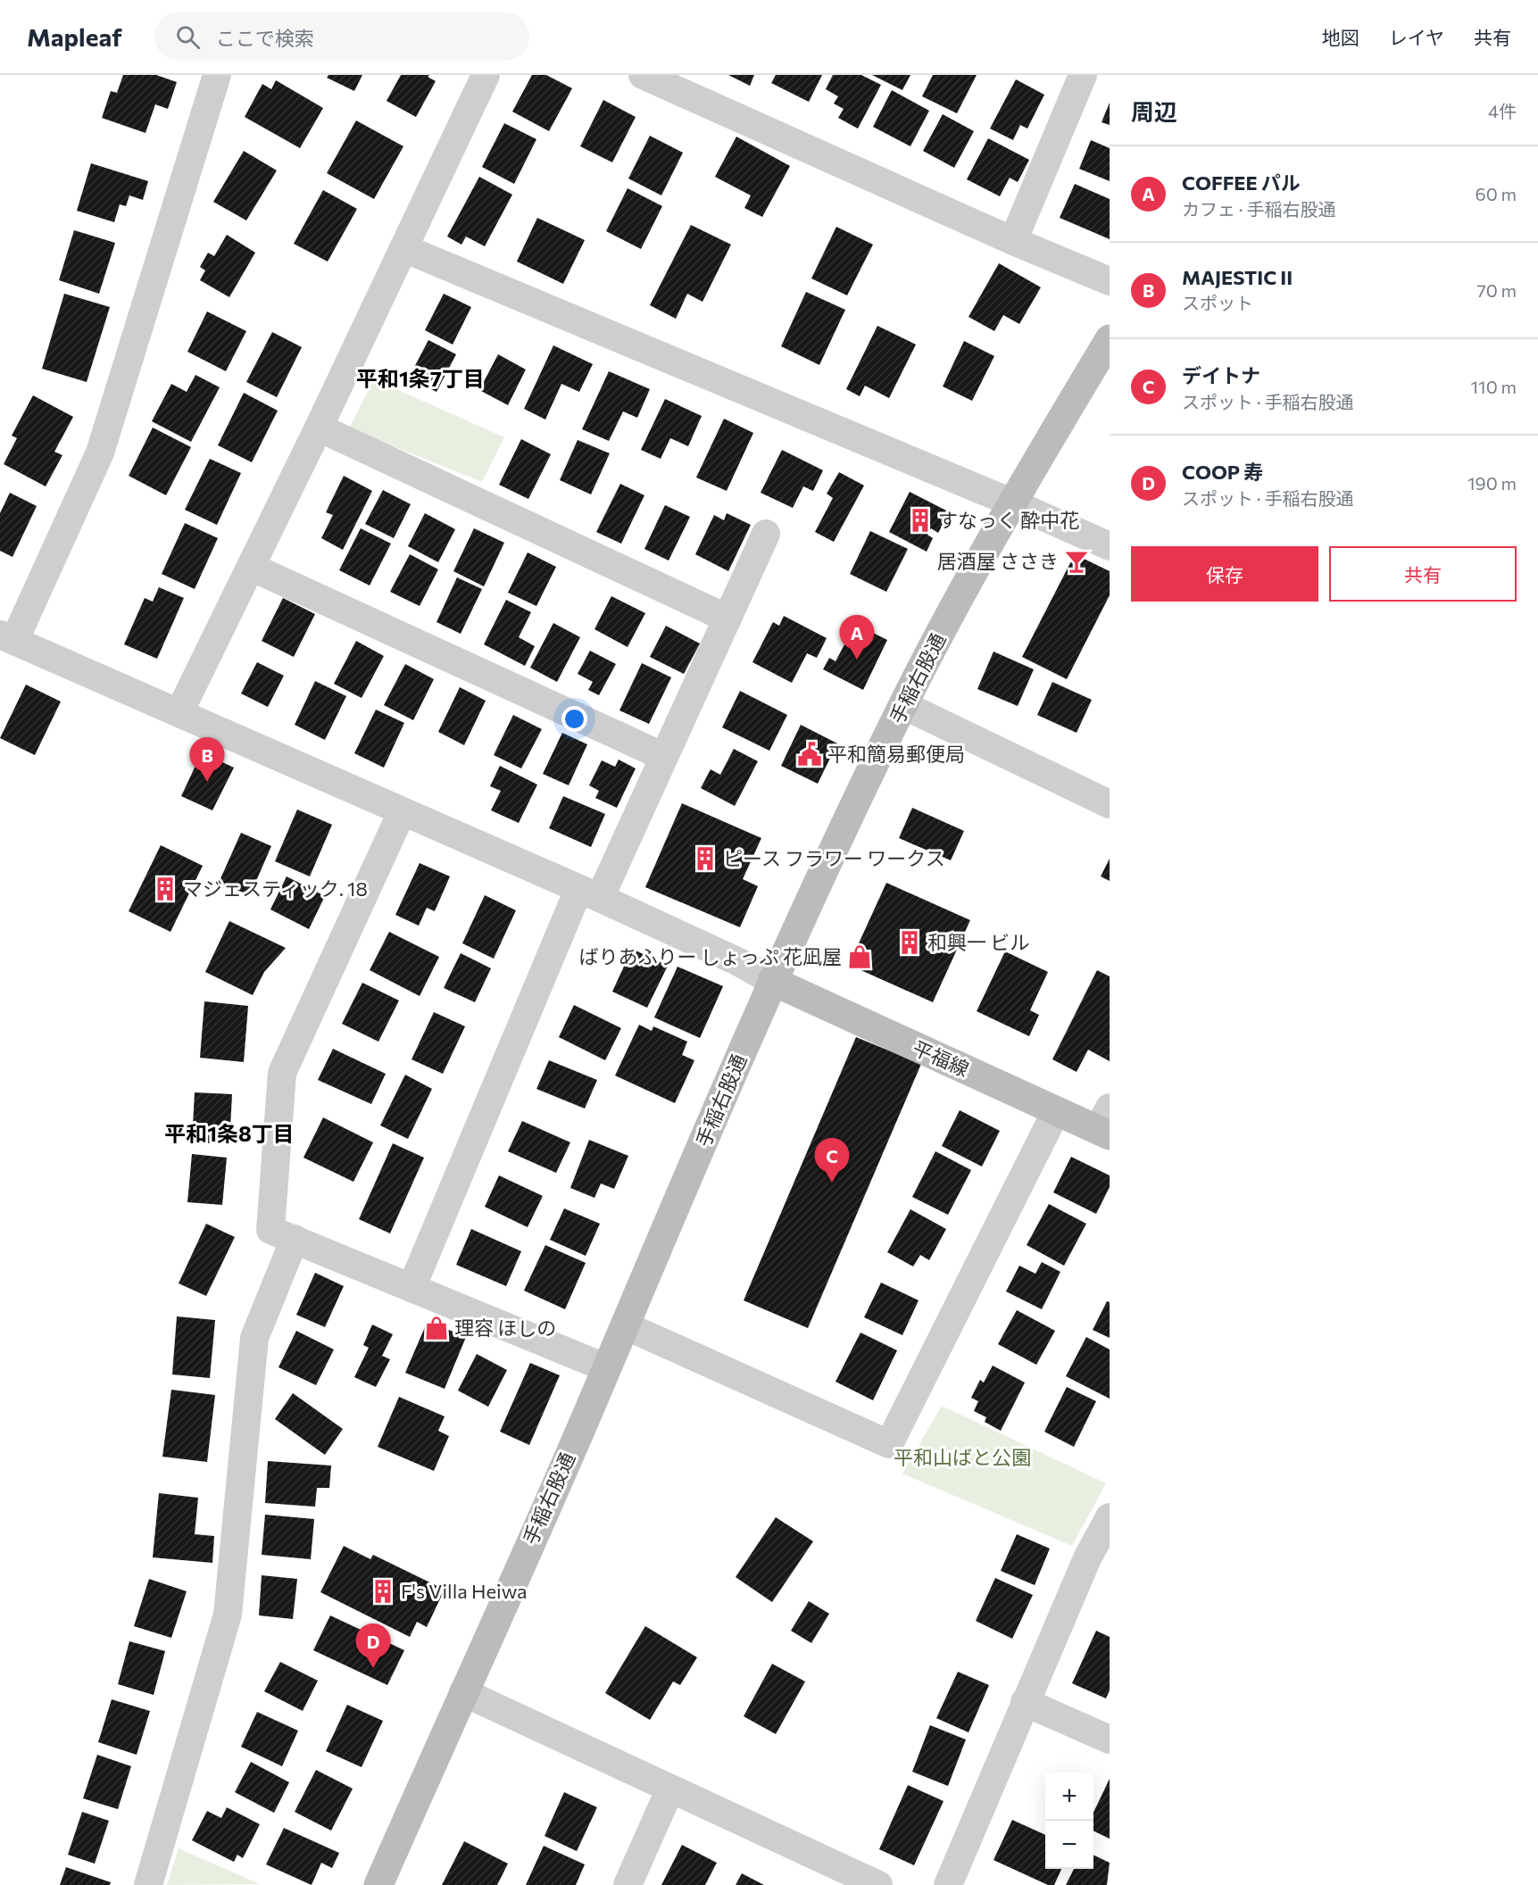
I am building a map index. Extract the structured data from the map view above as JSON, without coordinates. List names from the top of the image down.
{
  "streets": {
    "street": ["手稲右股通", "平福線"]
  },
  "crossings": [
    ["手稲右股通", "平福線"]
  ],
  "districts": ["平和1条7丁目", "平和1条8丁目"],
  "parks": ["平和山ばと公園"],
  "places": {
    "building": [
      "すなっく 酔中花",
      "ピース フラワー ワークス",
      "マジェスティック. 18",
      "和興一 ビル",
      "F's Villa Heiwa"
    ],
    "bar": ["居酒屋 ささき"],
    "public building": ["平和簡易郵便局"],
    "shop": ["ばりあふりー しょっぷ 花凪屋", "理容 ほしの"]
  },
  "page": {
    "header": "Mapleaf",
    "search": "ここで検索",
    "nav": ["地図", "レイヤ", "共有"],
    "heading": ["周辺", "4件"],
    "list": [
      {
        "mark": "A",
        "name": "COFFEE パル",
        "note": "カフェ · 手稲右股通",
        "value": "60 m"
      },
      {
        "mark": "B",
        "name": "MAJESTIC II",
        "note": "スポット",
        "value": "70 m"
      },
      {
        "mark": "C",
        "name": "デイトナ",
        "note": "スポット · 手稲右股通",
        "value": "110 m"
      },
      {
        "mark": "D",
        "name": "COOP 寿",
        "note": "スポット · 手稲右股通",
        "value": "190 m"
      }
    ],
    "buttons": ["保存", "共有"],
    "pins": [
      "A",
      "B",
      "C",
      "D"
    ],
    "map_buttons": ["+", "−"]
  }
}
